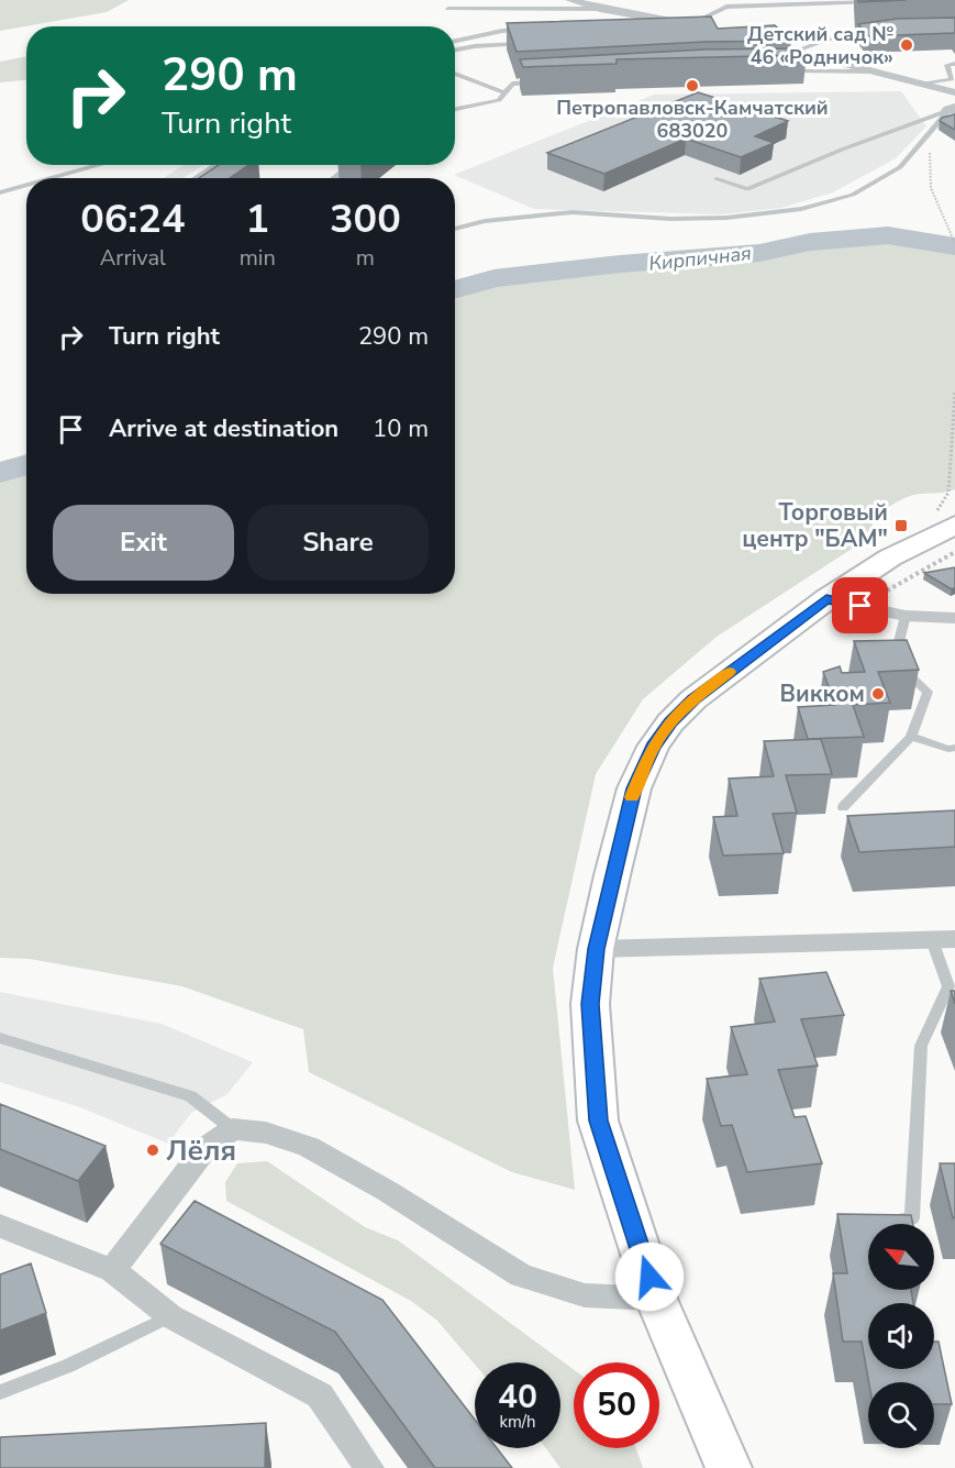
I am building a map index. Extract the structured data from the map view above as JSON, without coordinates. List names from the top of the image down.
{
  "water": ["Кирпичная"],
  "places": {
    "other": [
      "Детский сад № 46 «Родничок»",
      "Петропавловск-Камчатский 683020",
      "Викком",
      "Лёля"
    ],
    "transit": ["Торговый центр \"БАМ\""]
  },
  "north": "top left",
  "page": {
    "turn": ["290 m", "Turn right"],
    "eta": [
      "06:24",
      "Arrival",
      "1",
      "min",
      "300",
      "m"
    ],
    "list": [
      {
        "name": "Turn right",
        "value": "290 m"
      },
      {
        "name": "Arrive at destination",
        "value": "10 m"
      }
    ],
    "buttons": ["Exit", "Share"],
    "speed": "40 km/h",
    "limit": "50"
  }
}
